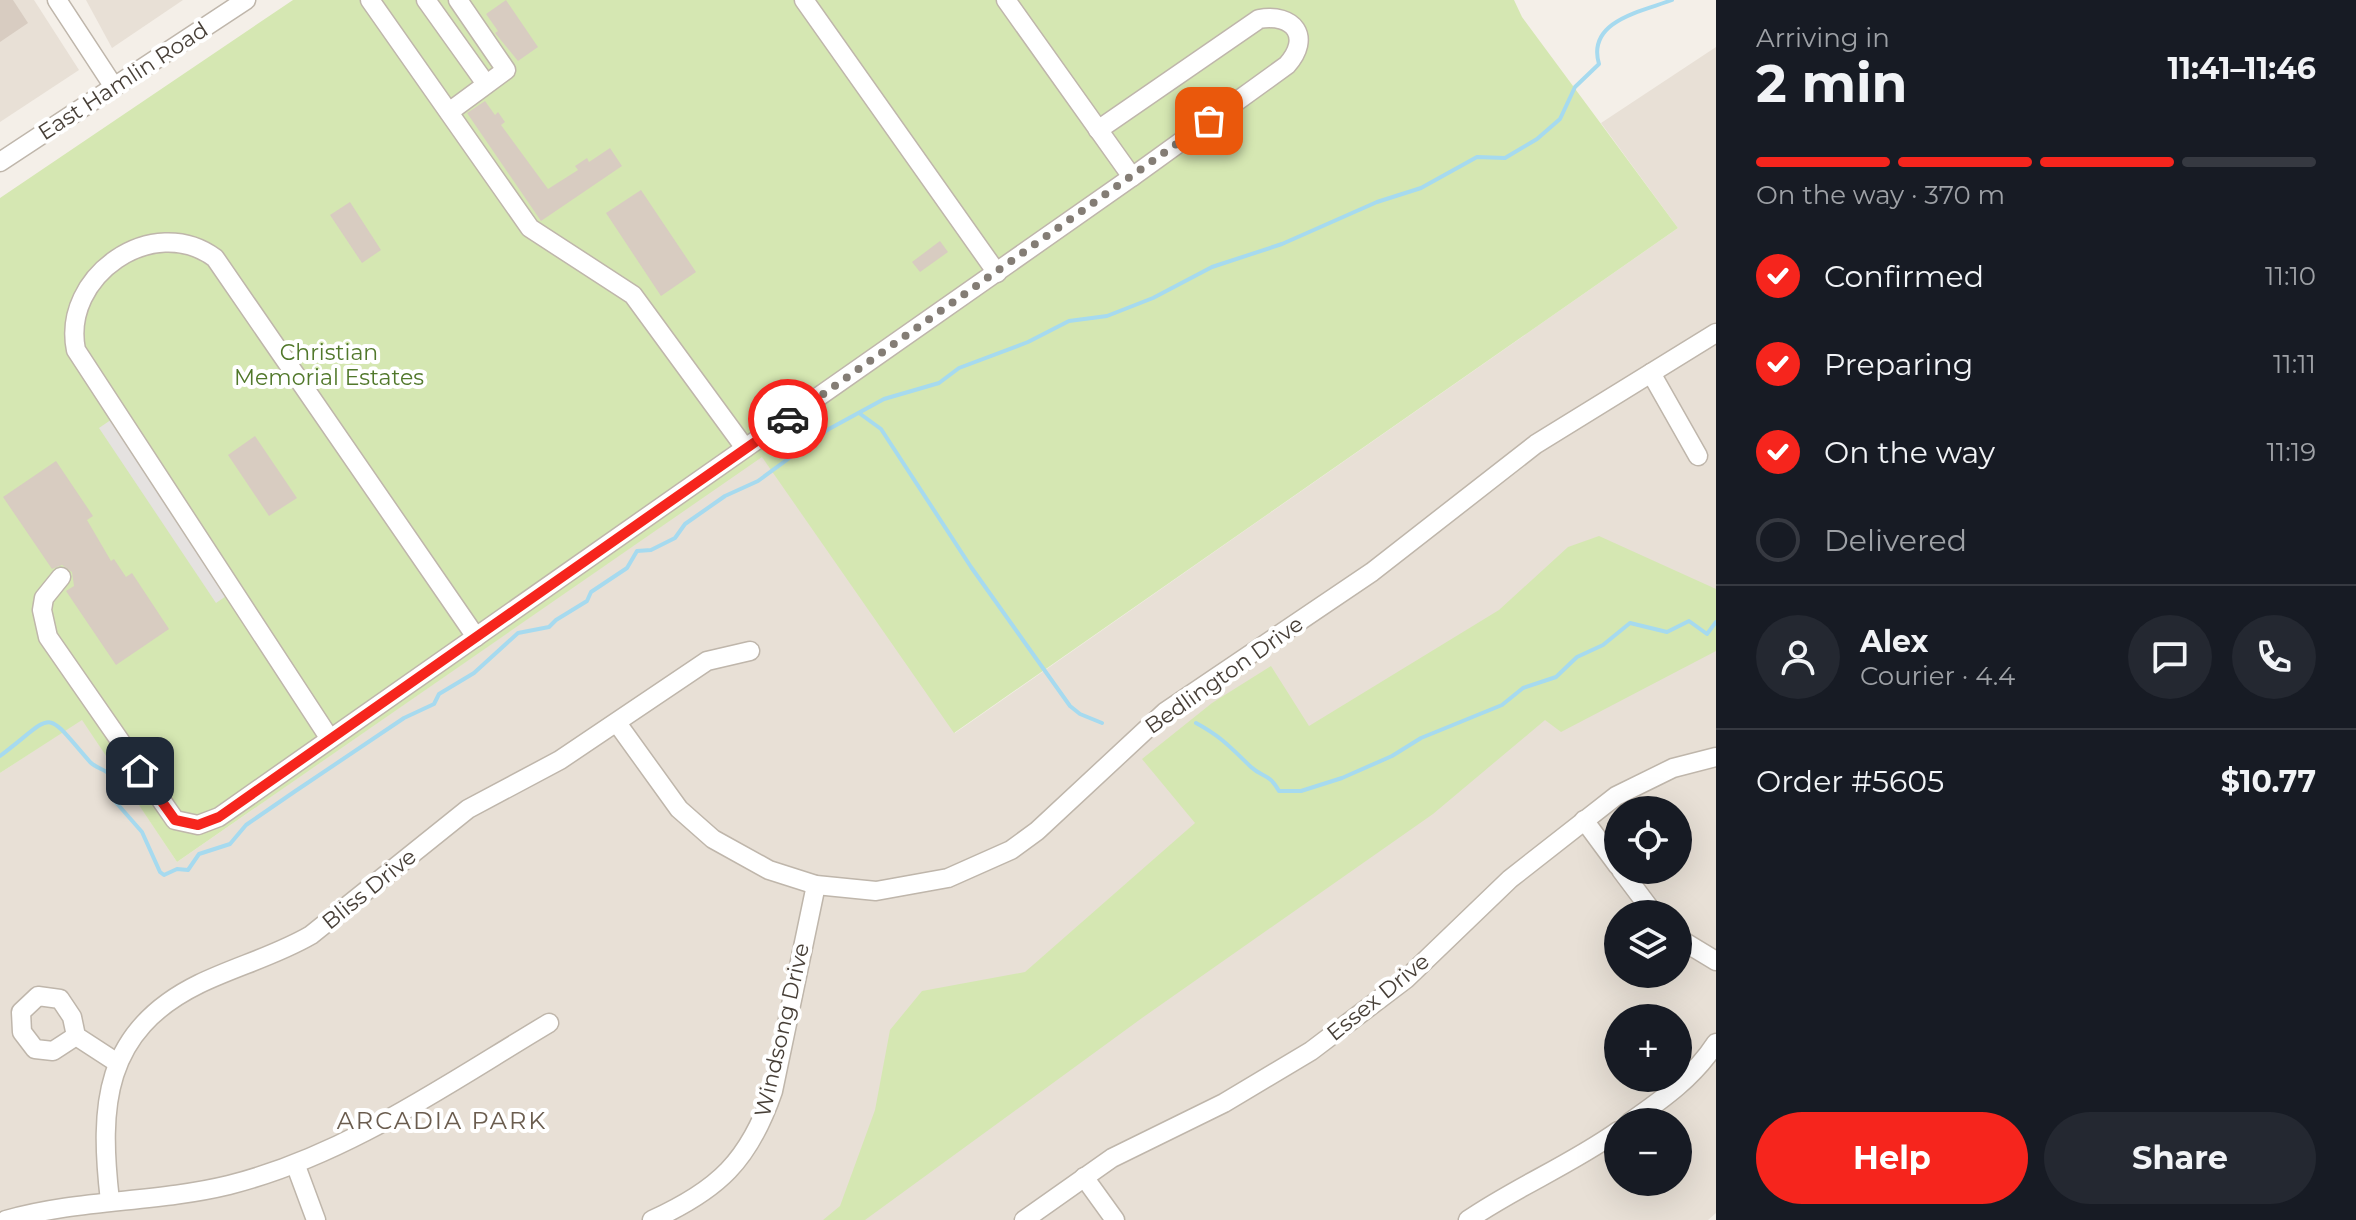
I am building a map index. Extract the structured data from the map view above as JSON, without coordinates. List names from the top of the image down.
{
  "streets": {
    "street": [
      "East Hamlin Road",
      "Bedlington Drive",
      "Bliss Drive",
      "Essex Drive",
      "Windsong Drive"
    ]
  },
  "crossings": [
    ["Bedlington Drive", "Bliss Drive"],
    ["Bedlington Drive", "Windsong Drive"]
  ],
  "districts": ["ARCADIA PARK"],
  "parks": ["Christian Memorial Estates"],
  "page": {
    "heading": ["2 min", "Arriving in", "11:41–11:46"],
    "panel": [
      "Alex",
      "Courier · 4.4",
      "Order #5605",
      "$10.77"
    ],
    "bar": "On the way · 370 m",
    "list": [
      ["Confirmed", "11:10"],
      ["Preparing", "11:11"],
      ["On the way", "11:19"],
      "Delivered"
    ],
    "map_buttons": ["+", "−"],
    "buttons": ["Help", "Share"]
  }
}
